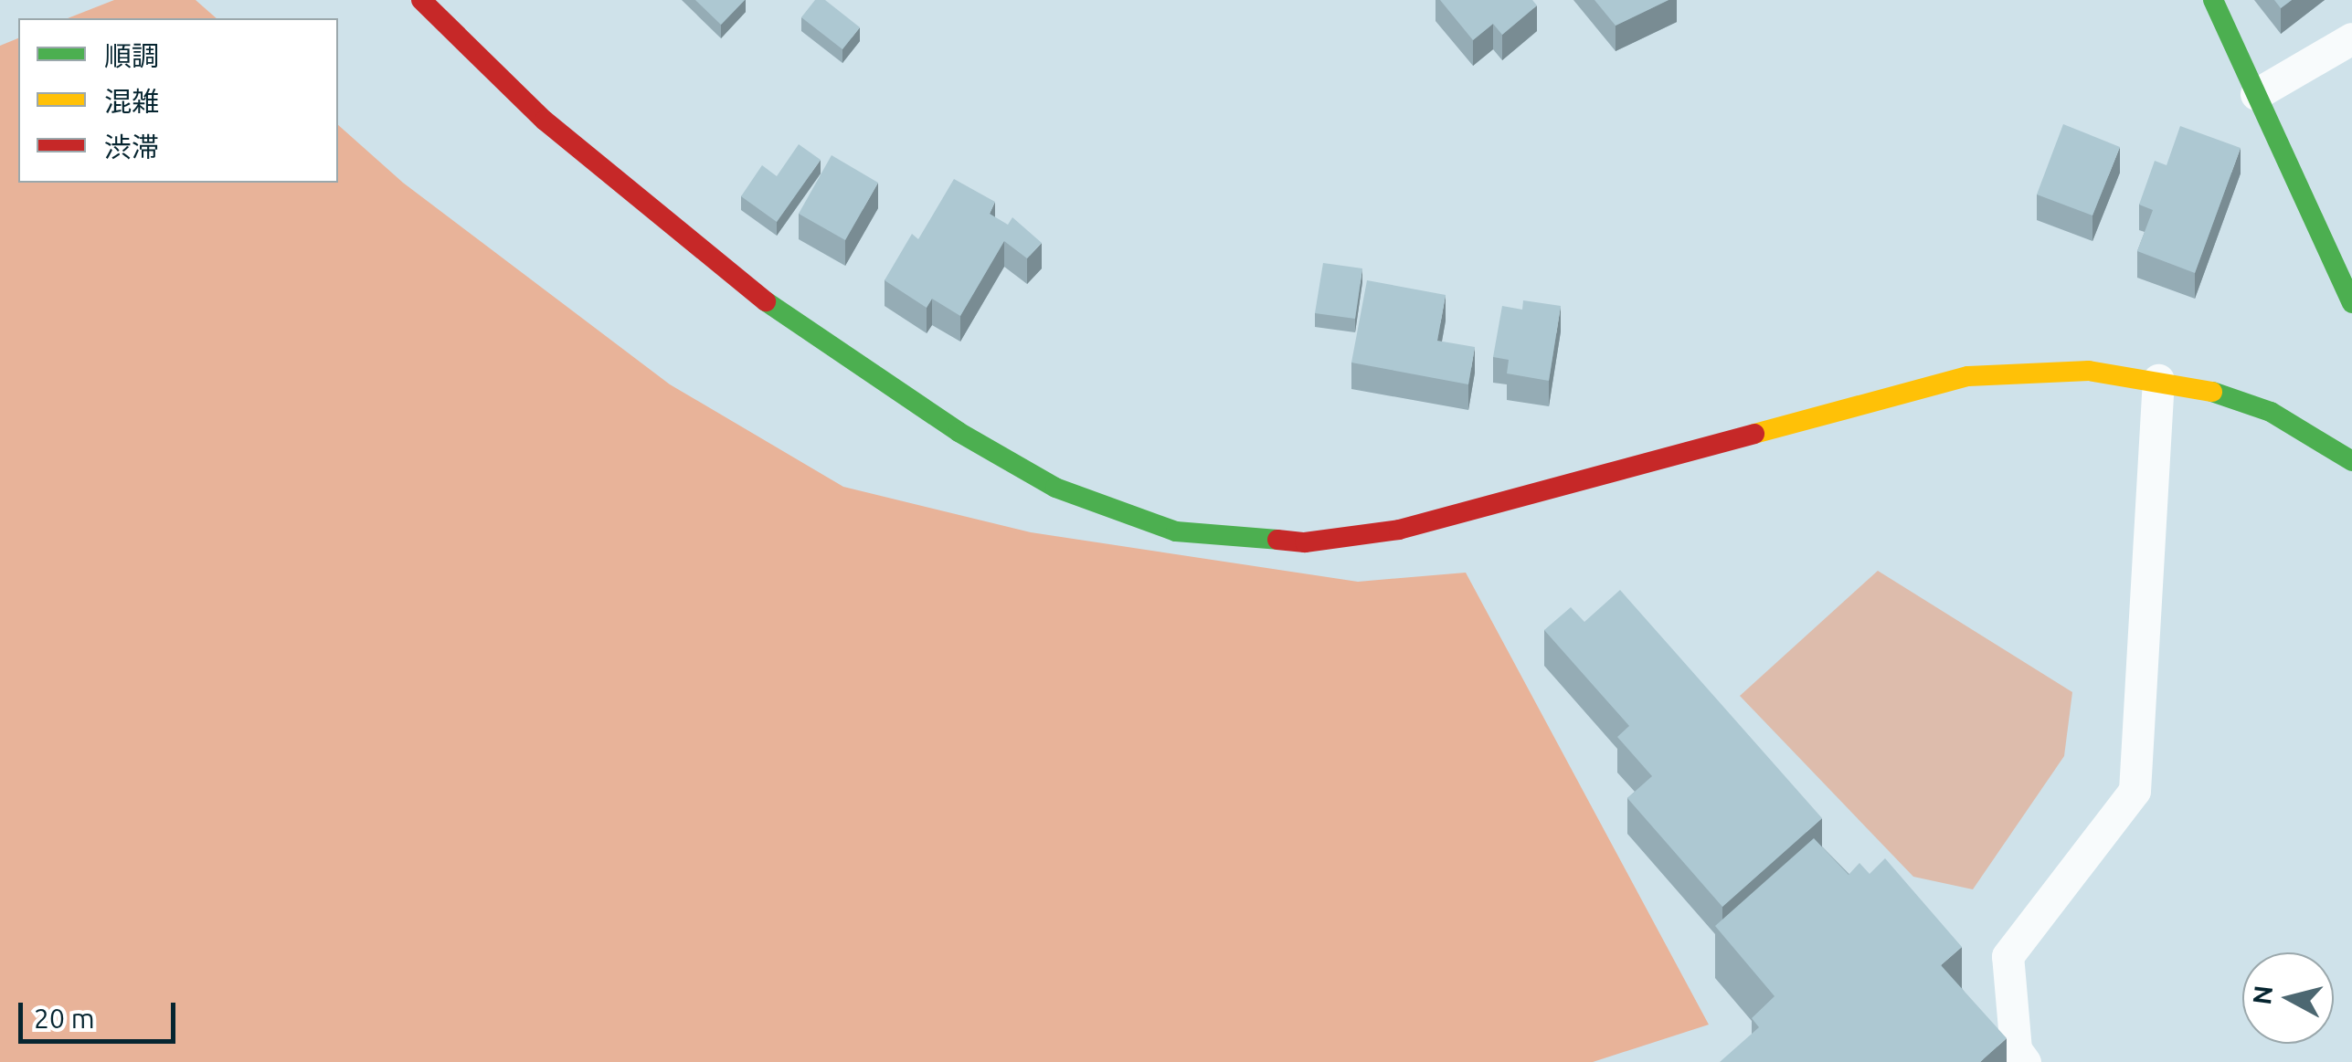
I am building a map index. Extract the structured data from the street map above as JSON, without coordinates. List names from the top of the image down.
{
  "legend": ["順調", "混雑", "渋滞"],
  "scale_bar": "20 m",
  "north": "left"
}
